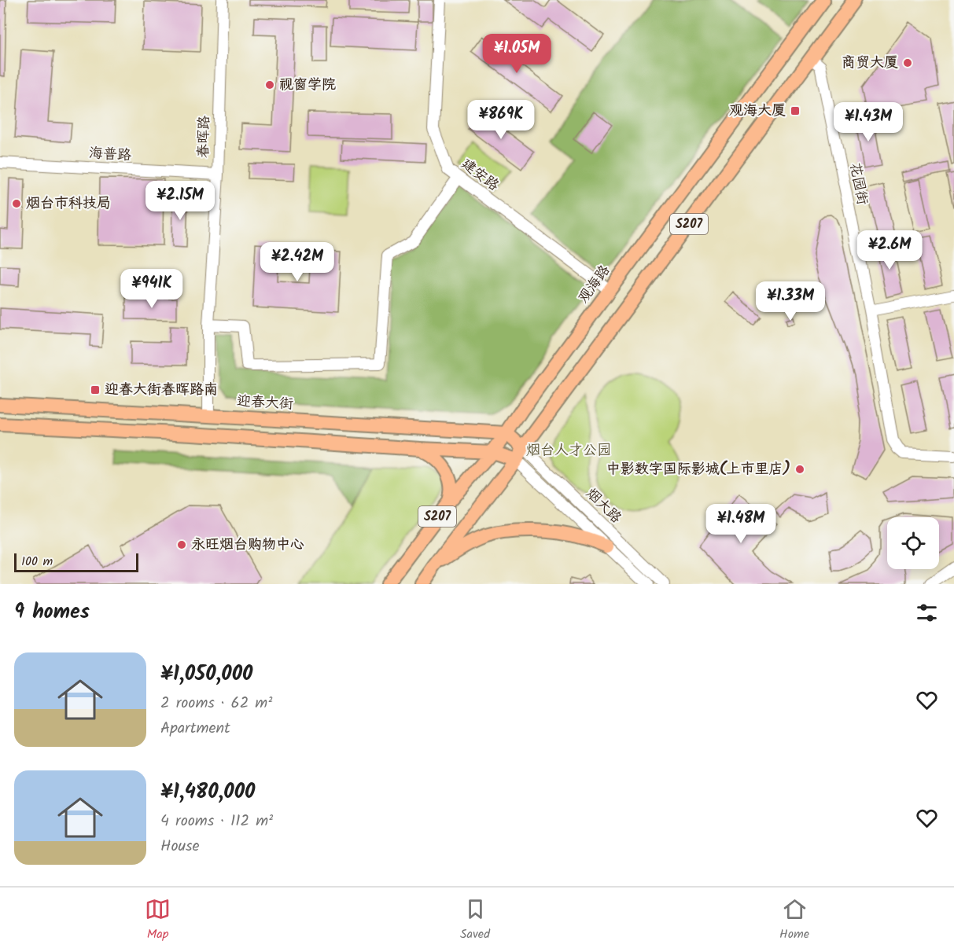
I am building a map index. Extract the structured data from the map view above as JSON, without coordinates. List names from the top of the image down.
{
  "streets": {
    "main road": ["S207", "观海路", "迎春大街"],
    "street": [
      "春晖路",
      "海普路",
      "建安路",
      "花园街",
      "烟大路"
    ]
  },
  "crossings": [
    ["春晖路", "海普路"],
    ["春晖路", "迎春大街"],
    ["建安路", "观海路"],
    ["花园街", "S207"],
    ["S207", "烟大路"],
    ["观海路", "迎春大街"]
  ],
  "parks": ["烟台人才公园"],
  "places": {
    "other": [
      "商贸大厦",
      "视窗学院",
      "烟台市科技局",
      "中影数字国际影城(上市里店)",
      "永旺烟台购物中心"
    ],
    "transit": ["观海大厦", "迎春大街春晖路南"]
  },
  "scale_bar": "100 m",
  "page": {
    "price": [
      "¥1.05M",
      "¥869K",
      "¥1.43M",
      "¥2.15M",
      "¥2.6M",
      "¥2.42M",
      "¥941K",
      "¥1.33M",
      "¥1.48M"
    ],
    "scale": "100 m",
    "heading": "9 homes",
    "list": [
      {
        "name": "¥1,050,000",
        "note": "2 rooms · 62 m² · Apartment"
      },
      {
        "name": "¥1,480,000",
        "note": "4 rooms · 112 m² · House"
      }
    ],
    "tabs": ["Map", "Saved", "Home"]
  }
}
